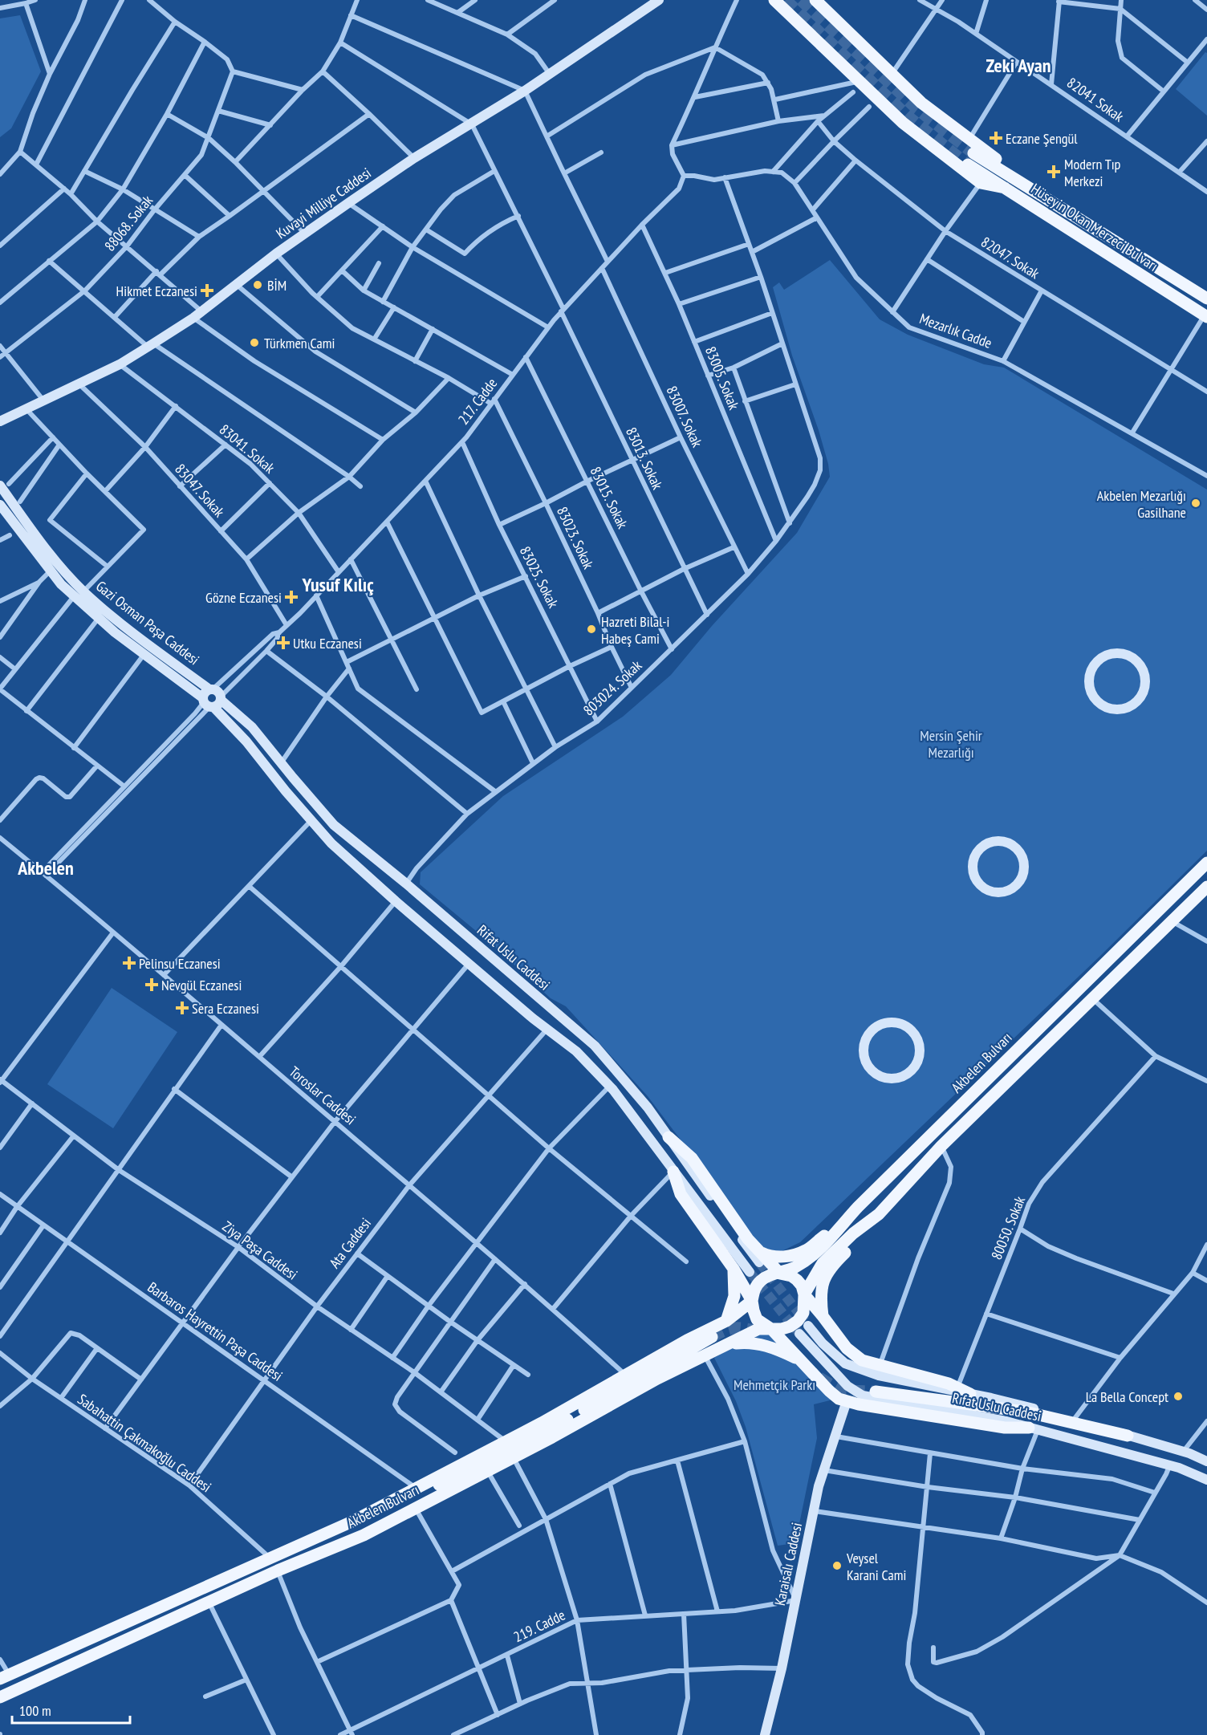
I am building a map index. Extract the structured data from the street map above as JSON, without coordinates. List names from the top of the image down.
{
  "streets": {
    "main road": [
      "Kuvayi Milliye Caddesi",
      "Hüseyin Okan Merzeci Bulvarı",
      "Gazi Osman Paşa Caddesi",
      "Rifat Uslu Caddesi",
      "Akbelen Bulvarı",
      "Rıfat Uslu Caddesi",
      "Karaisalı Caddesi"
    ],
    "street": [
      "82041 Sokak",
      "88068. Sokak",
      "82047. Sokak",
      "Mezarlık Cadde",
      "83005. Sokak",
      "217. Cadde",
      "83007. Sokak",
      "83041. Sokak",
      "83013. Sokak",
      "83047. Sokak",
      "83015. Sokak",
      "83023. Sokak",
      "83025. Sokak",
      "803024. Sokak",
      "Toroslar Caddesi",
      "80050. Sokak",
      "Ata Caddesi",
      "Ziya Paşa Caddesi",
      "Barbaros Hayrettin Paşa Caddesi",
      "Sabahattin Çakmakoğlu Caddesi",
      "219. Cadde"
    ]
  },
  "crossings": [
    ["Kuvayi Milliye Caddesi", "83041. Sokak"],
    ["Kuvayi Milliye Caddesi", "83013. Sokak"],
    ["Kuvayi Milliye Caddesi", "83047. Sokak"],
    ["83005. Sokak", "217. Cadde"],
    ["83005. Sokak", "803024. Sokak"],
    ["217. Cadde", "83007. Sokak"],
    ["217. Cadde", "83041. Sokak"],
    ["217. Cadde", "83013. Sokak"],
    ["217. Cadde", "83047. Sokak"],
    ["217. Cadde", "83015. Sokak"],
    ["217. Cadde", "83023. Sokak"],
    ["217. Cadde", "83025. Sokak"],
    ["217. Cadde", "Gazi Osman Paşa Caddesi"],
    ["217. Cadde", "Rifat Uslu Caddesi"],
    ["83007. Sokak", "803024. Sokak"],
    ["83013. Sokak", "803024. Sokak"],
    ["83015. Sokak", "803024. Sokak"],
    ["83023. Sokak", "803024. Sokak"],
    ["83025. Sokak", "803024. Sokak"],
    ["Gazi Osman Paşa Caddesi", "Rifat Uslu Caddesi"],
    ["803024. Sokak", "Rifat Uslu Caddesi"],
    ["Akbelen Bulvarı", "Toroslar Caddesi"],
    ["Akbelen Bulvarı", "Ziya Paşa Caddesi"],
    ["Akbelen Bulvarı", "Barbaros Hayrettin Paşa Caddesi"],
    ["Akbelen Bulvarı", "Sabahattin Çakmakoğlu Caddesi"],
    ["Toroslar Caddesi", "Ata Caddesi"],
    ["Ata Caddesi", "Ziya Paşa Caddesi"],
    ["Ata Caddesi", "Barbaros Hayrettin Paşa Caddesi"],
    ["Ata Caddesi", "Sabahattin Çakmakoğlu Caddesi"],
    ["Karaisalı Caddesi", "219. Cadde"]
  ],
  "districts": ["Zeki Ayan", "Yusuf Kılıç", "Akbelen"],
  "parks": ["Mersin Şehir Mezarlığı", "Mehmetçik Parkı"],
  "places": {
    "health": [
      "Eczane Şengül",
      "Modern Tıp Merkezi",
      "Hikmet Eczanesi",
      "Gözne Eczanesi",
      "Utku Eczanesi",
      "Pelinsu Eczanesi",
      "Nevgül Eczanesi",
      "Sera Eczanesi"
    ],
    "other": [
      "BİM",
      "Türkmen Cami",
      "Akbelen Mezarlığı Gasilhane",
      "Hazreti Bilal-i Habeş Cami",
      "La Bella Concept",
      "Veysel Karani Cami"
    ]
  },
  "scale_bar": "100 m"
}
